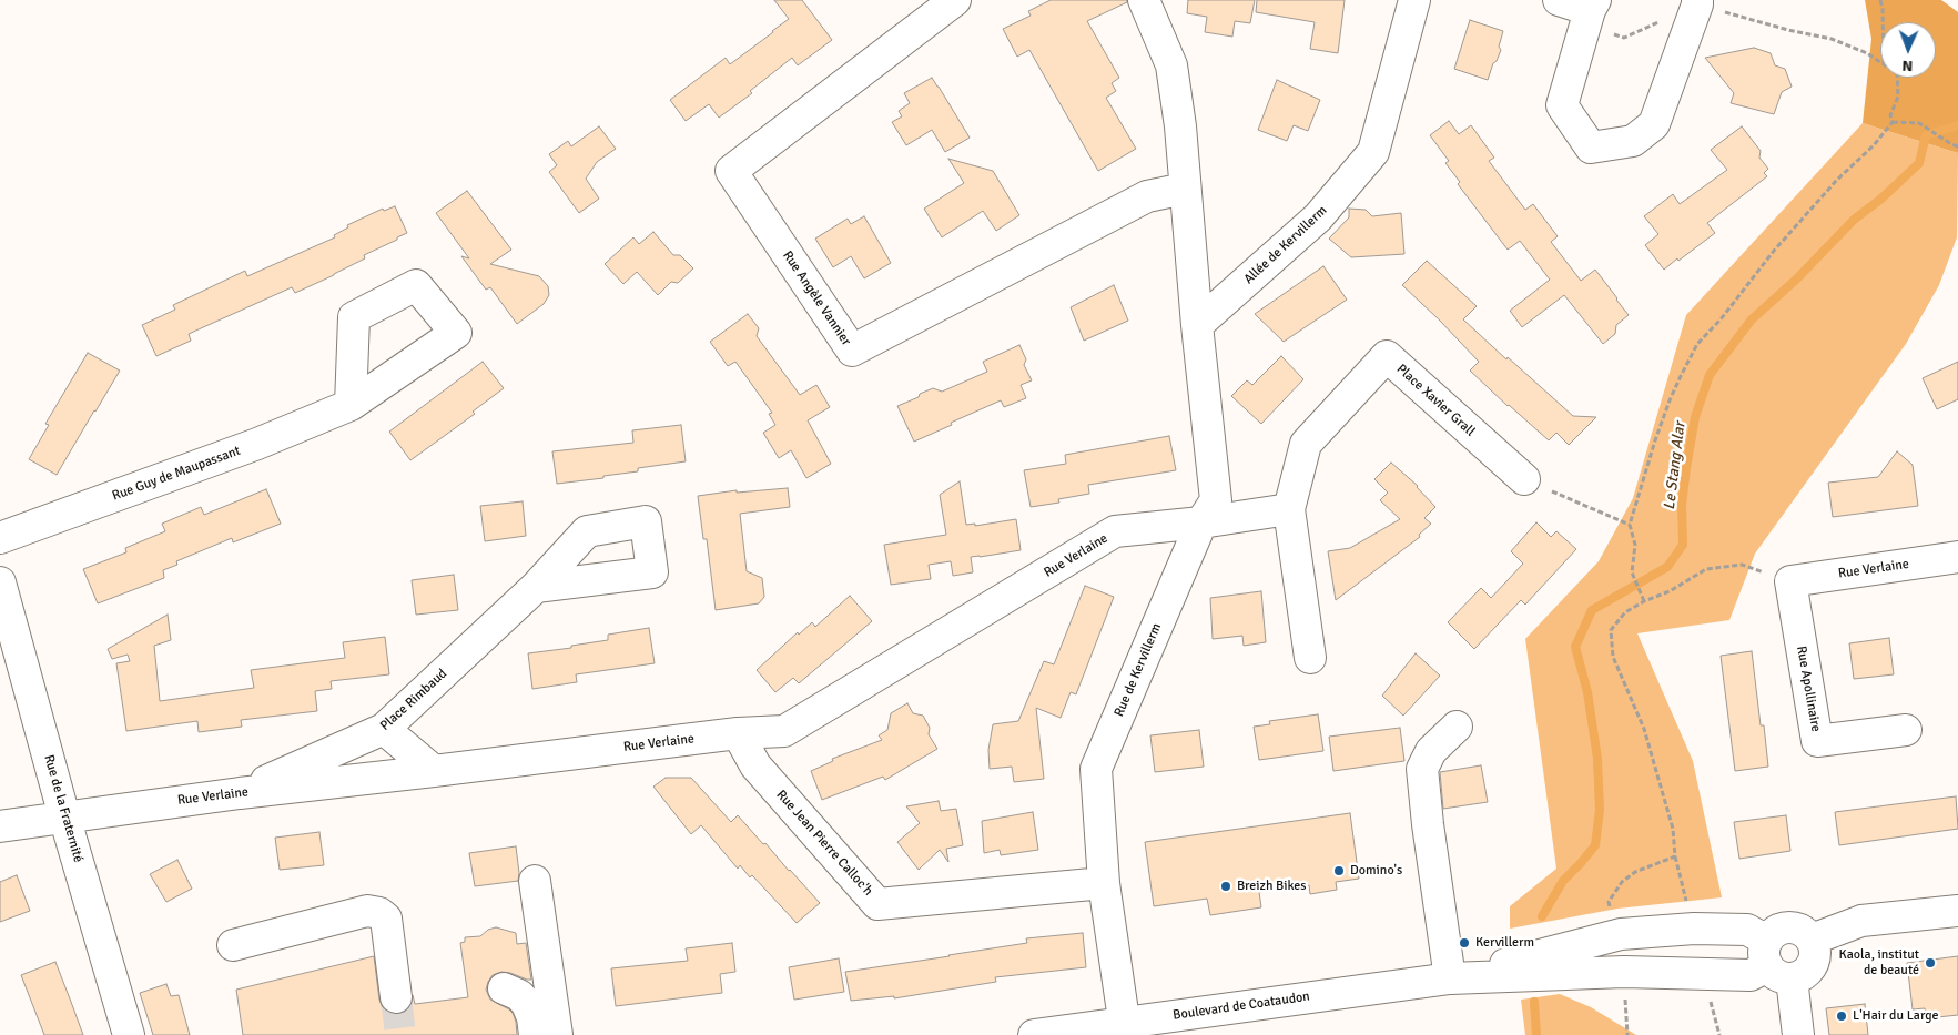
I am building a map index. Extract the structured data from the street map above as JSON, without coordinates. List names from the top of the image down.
{
  "streets": {
    "street": [
      "Allée de Kervillerm",
      "Rue Angèle Vannier",
      "Place Xavier Grall",
      "Rue Guy de Maupassant",
      "Rue Verlaine",
      "Rue de Kervillerm",
      "Rue Apollinaire",
      "Place Rimbaud",
      "Rue de la Fraternité",
      "Rue Jean Pierre Calloc'h",
      "Boulevard de Coataudon"
    ]
  },
  "crossings": [
    ["Allée de Kervillerm", "Rue de Kervillerm"],
    ["Rue Verlaine", "Rue de Kervillerm"],
    ["Rue Verlaine", "Rue Apollinaire"],
    ["Rue Verlaine", "Place Rimbaud"],
    ["Rue Verlaine", "Rue de la Fraternité"],
    ["Rue Verlaine", "Rue Jean Pierre Calloc'h"],
    ["Rue de Kervillerm", "Rue Jean Pierre Calloc'h"],
    ["Rue de Kervillerm", "Boulevard de Coataudon"]
  ],
  "water": ["Le Stang Alar"],
  "places": [
    "Domino's",
    "Breizh Bikes",
    "Kervillerm",
    "Kaola, institut de beauté",
    "L'Hair du Large"
  ],
  "north": "bottom"
}
